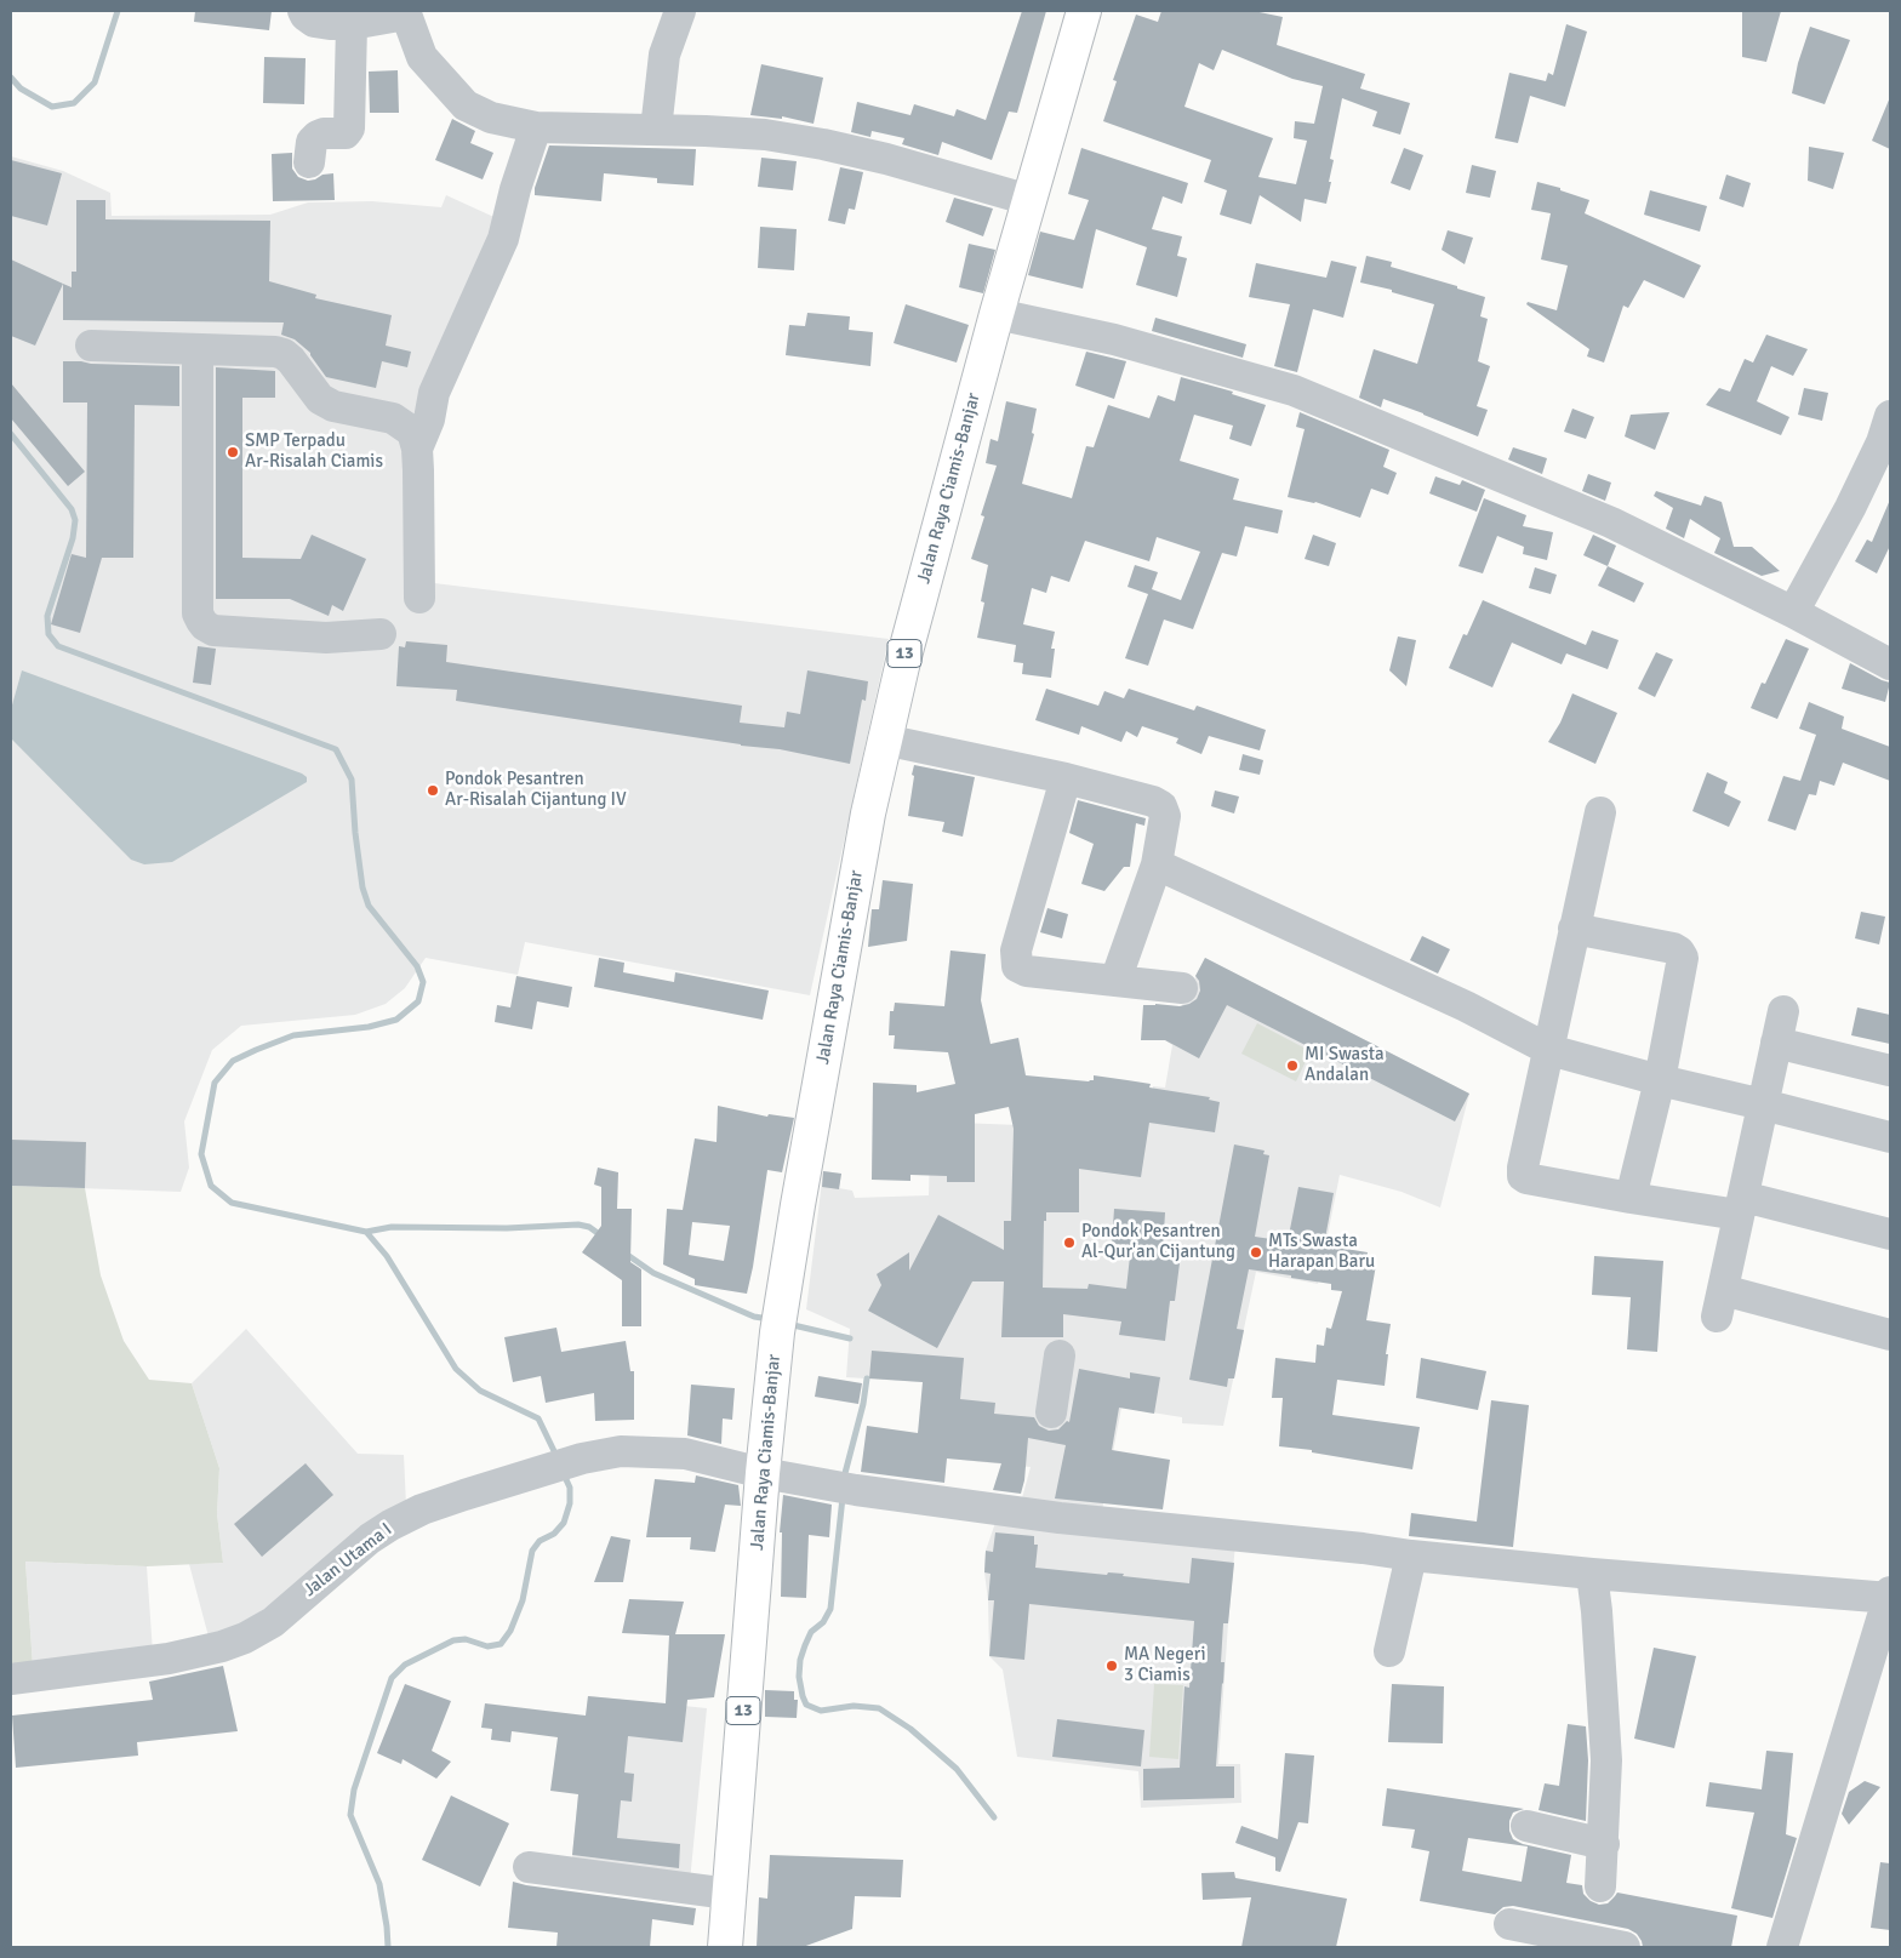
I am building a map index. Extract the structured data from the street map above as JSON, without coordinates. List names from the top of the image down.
{
  "streets": {
    "highway": ["Jalan Raya Ciamis-Banjar", "13"],
    "street": ["Jalan Utama I"]
  },
  "crossings": [
    ["Jalan Raya Ciamis-Banjar", "Jalan Utama I"]
  ],
  "places": [
    "SMP Terpadu Ar-Risalah Ciamis",
    "Pondok Pesantren Ar-Risalah Cijantung IV",
    "MI Swasta Andalan",
    "Pondok Pesantren Al-Qur'an Cijantung",
    "MTs Swasta Harapan Baru",
    "MA Negeri 3 Ciamis"
  ]
}
